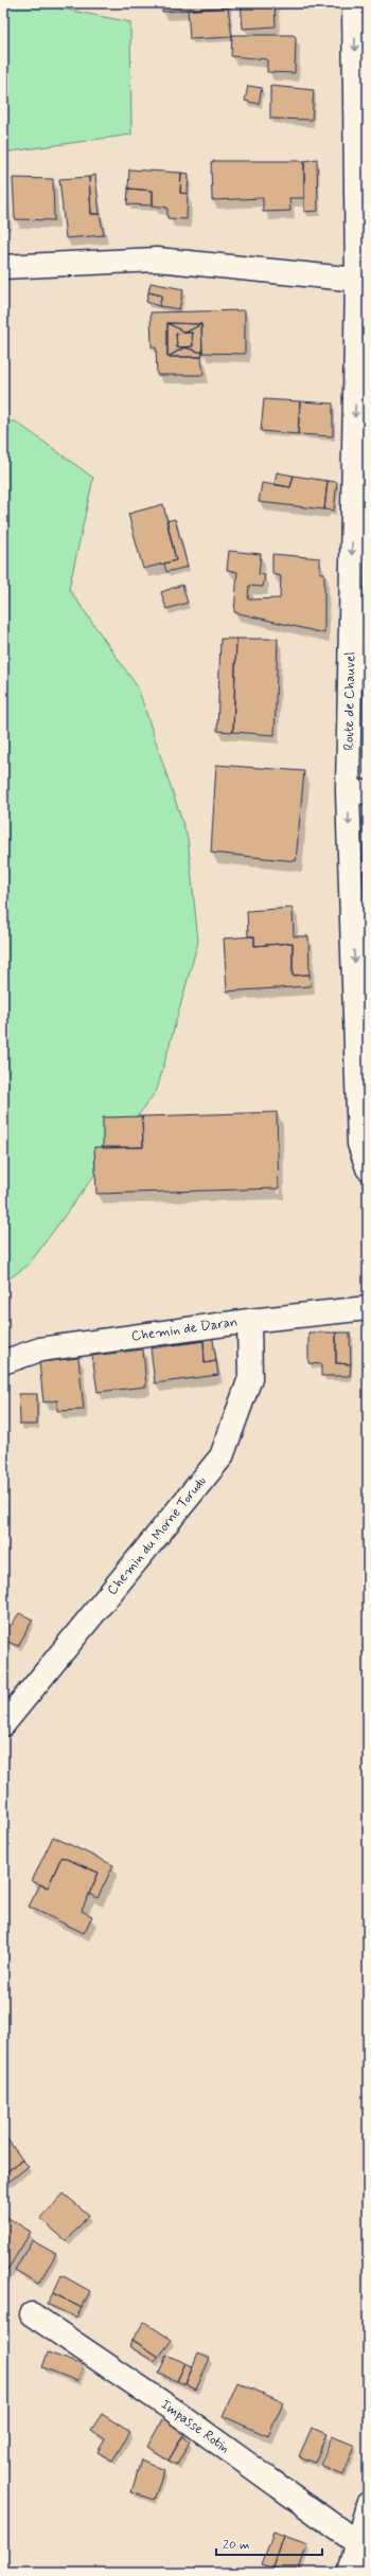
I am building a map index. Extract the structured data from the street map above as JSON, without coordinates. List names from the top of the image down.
{
  "streets": {
    "street": [
      "Route de Chauvel",
      "Chemin de Daran",
      "Chemin du Morne Torudu",
      "Impasse Rotin"
    ]
  },
  "crossings": [
    ["Chemin de Daran", "Chemin du Morne Torudu"]
  ],
  "one_way": ["Route de Chauvel"],
  "scale_bar": "20 m"
}
